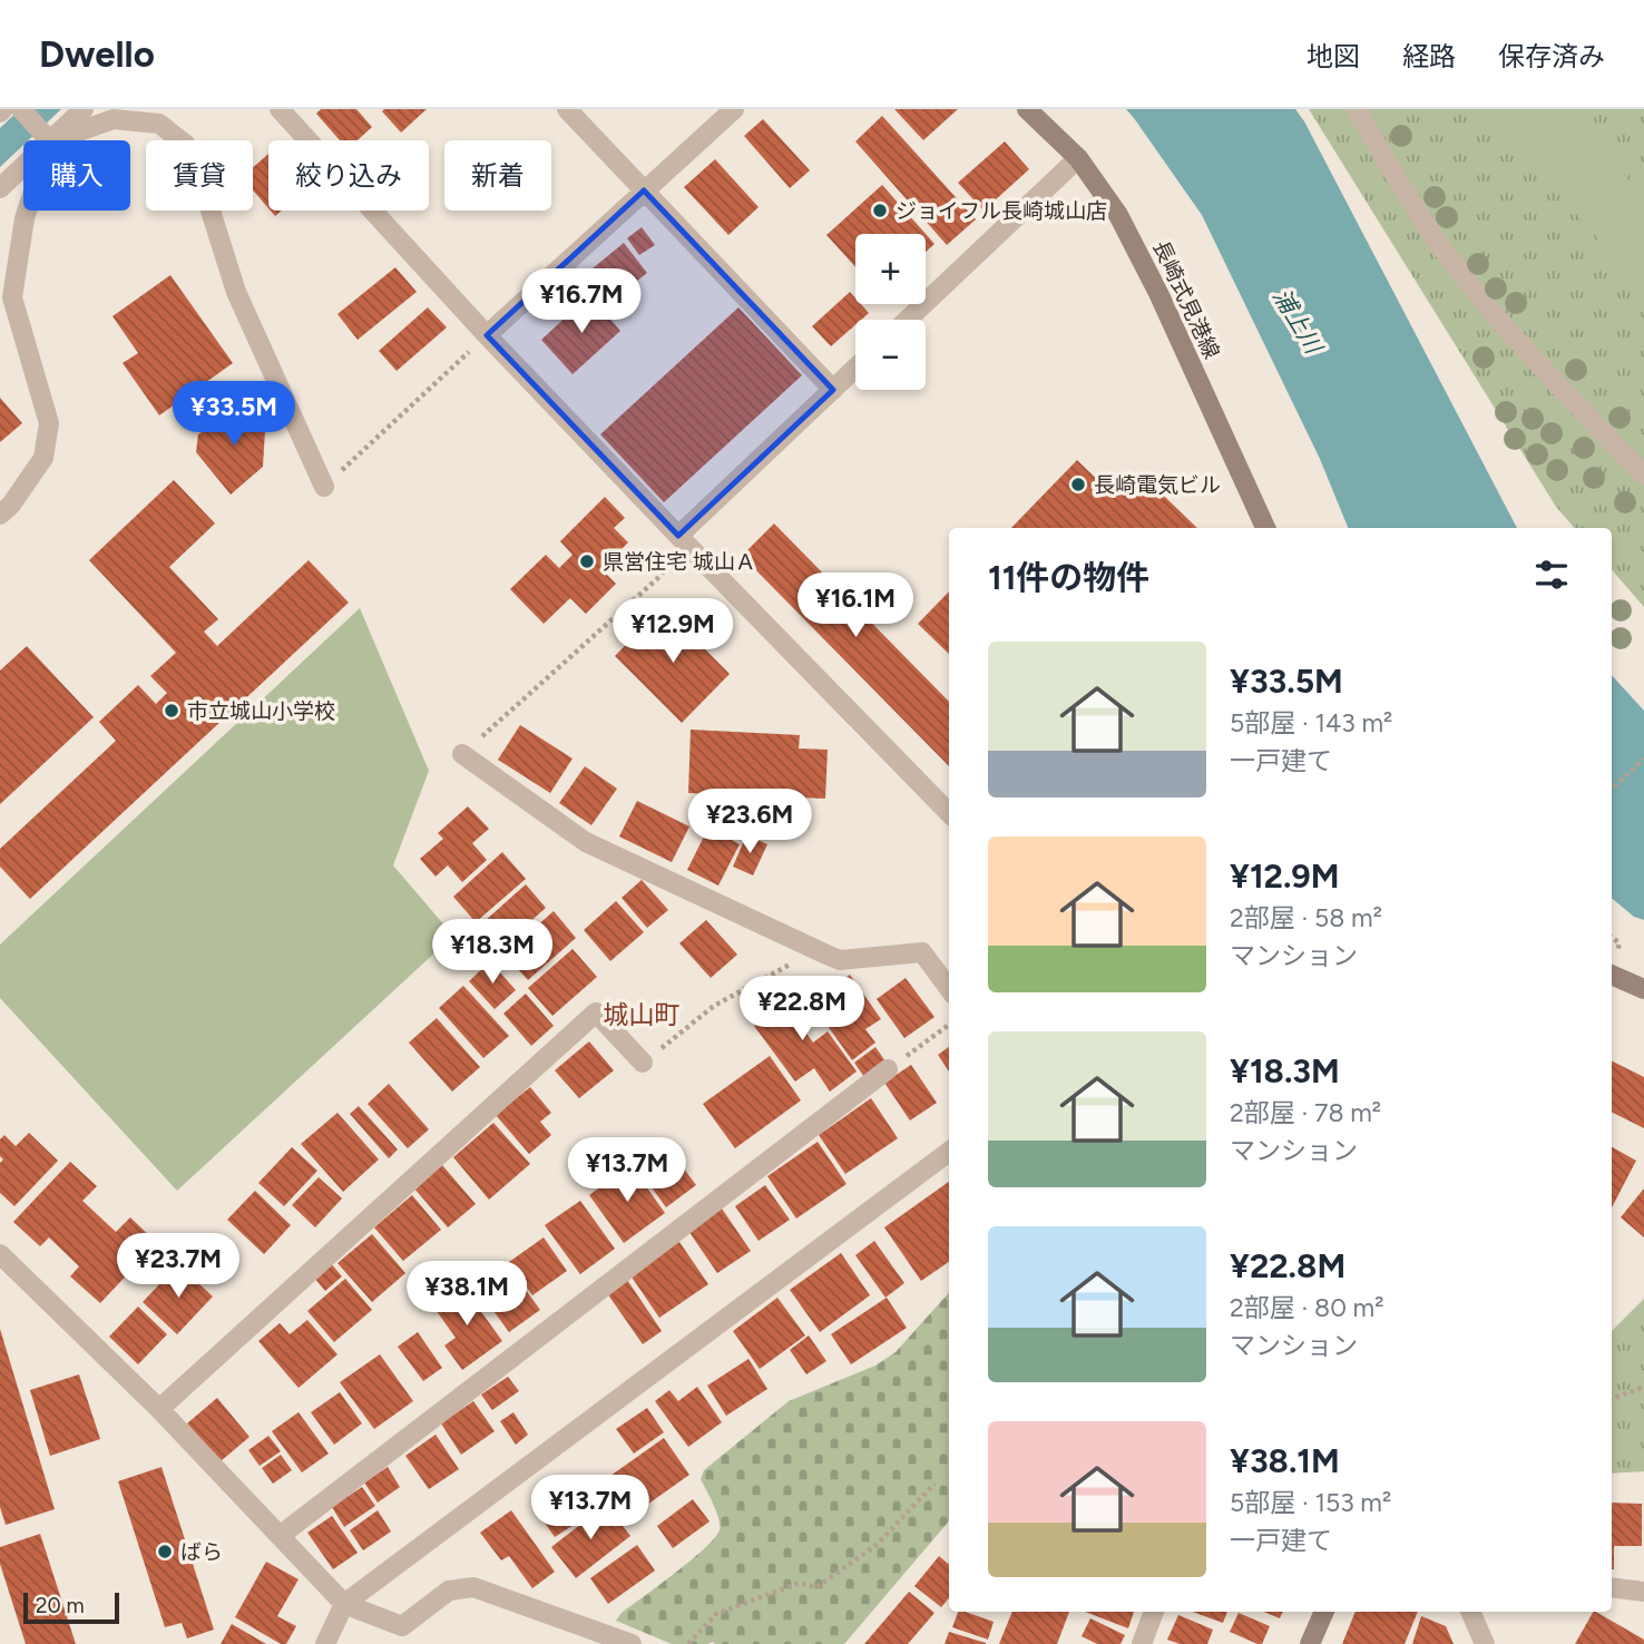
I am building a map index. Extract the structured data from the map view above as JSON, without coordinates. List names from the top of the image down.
{
  "streets": {
    "main road": ["長崎式見港線"]
  },
  "districts": ["城山町"],
  "water": ["浦上川"],
  "places": [
    "ジョイフル長崎城山店",
    "長崎電気ビル",
    "県営住宅 城山Ａ",
    "市立城山小学校",
    "ばら"
  ],
  "scale_bar": "20 m",
  "page": {
    "header": "Dwello",
    "nav": ["地図", "経路", "保存済み"],
    "chip": [
      "購入",
      "賃貸",
      "絞り込み",
      "新着"
    ],
    "map_buttons": ["+", "−"],
    "price": [
      "¥16.7M",
      "¥33.5M",
      "¥16.1M",
      "¥12.9M",
      "¥23.6M",
      "¥18.3M",
      "¥22.8M",
      "¥13.7M",
      "¥23.7M",
      "¥38.1M",
      "¥13.7M"
    ],
    "heading": "11件の物件",
    "list": [
      {
        "name": "¥33.5M",
        "note": "5部屋 · 143 m² · 一戸建て"
      },
      {
        "name": "¥12.9M",
        "note": "2部屋 · 58 m² · マンション"
      },
      {
        "name": "¥18.3M",
        "note": "2部屋 · 78 m² · マンション"
      },
      {
        "name": "¥22.8M",
        "note": "2部屋 · 80 m² · マンション"
      },
      {
        "name": "¥38.1M",
        "note": "5部屋 · 153 m² · 一戸建て"
      }
    ],
    "scale": "20 m"
  }
}
